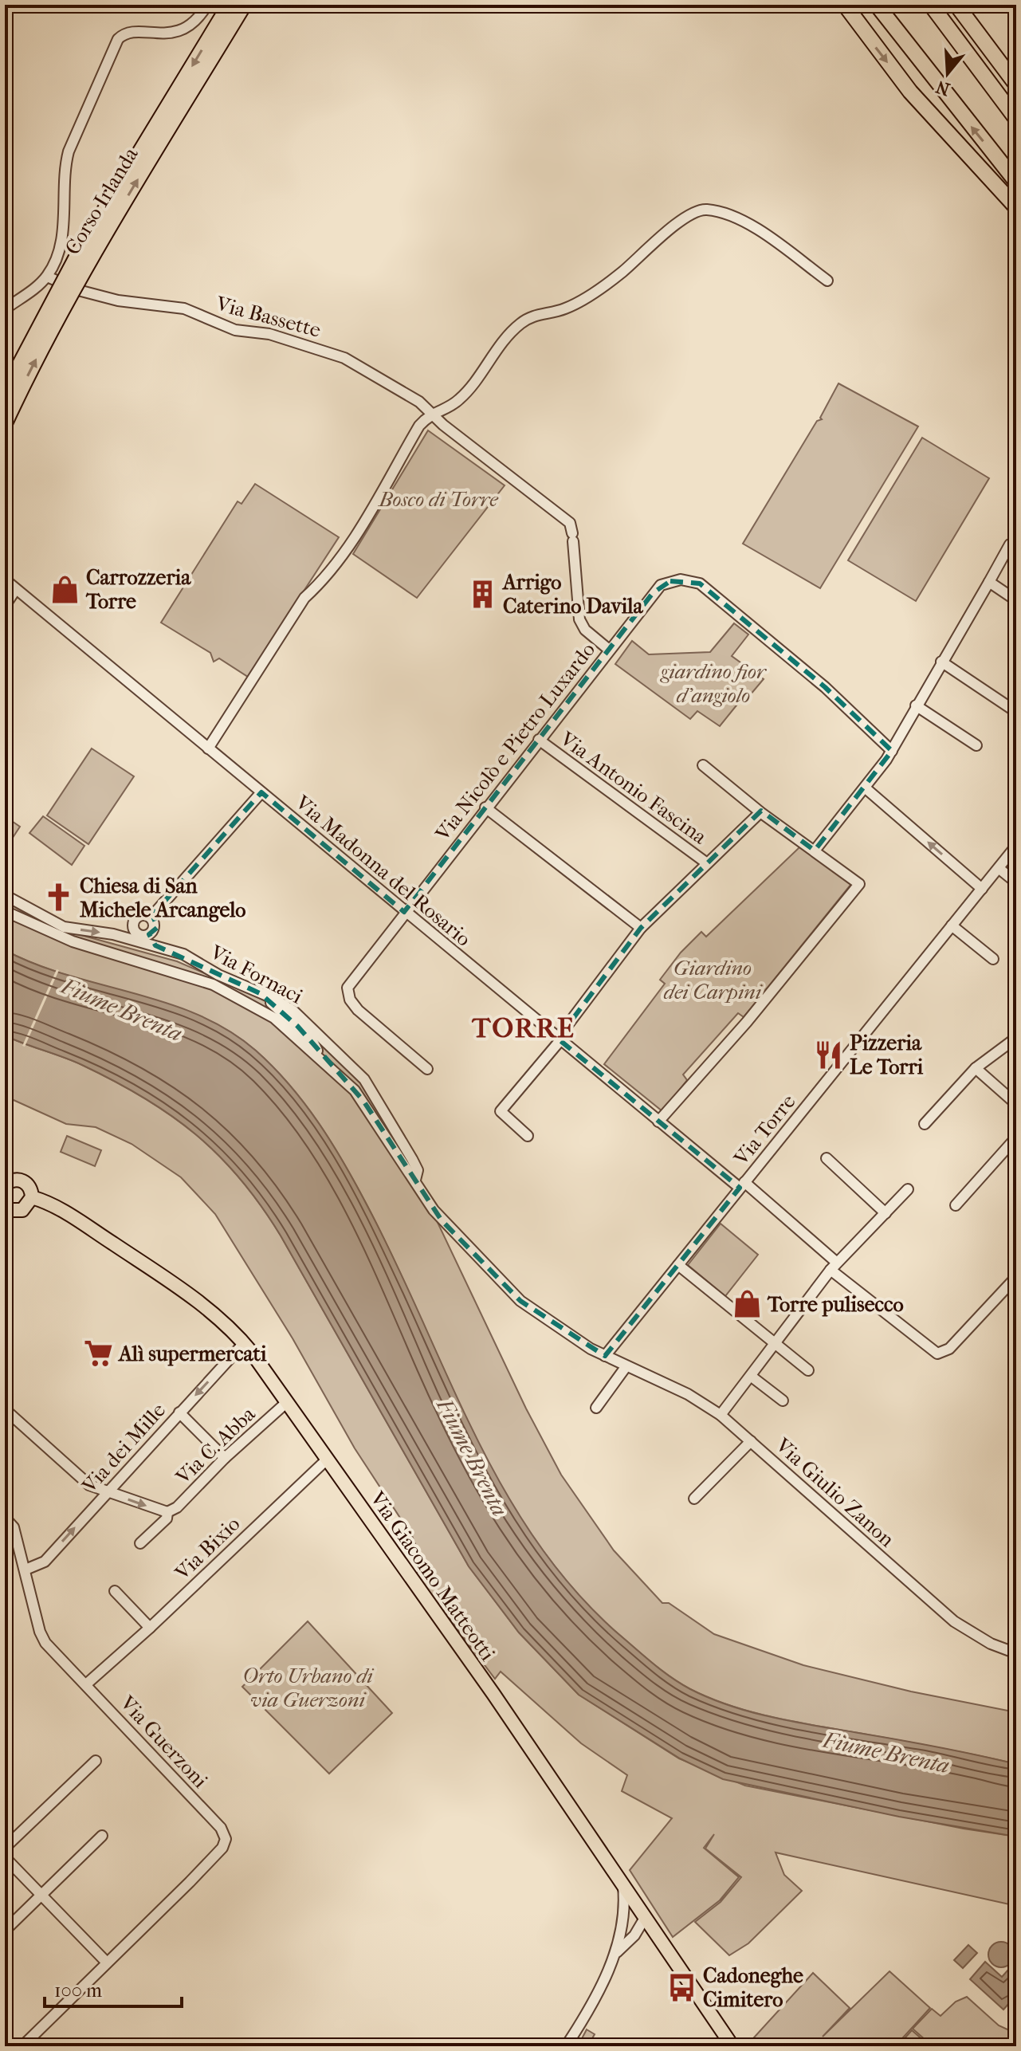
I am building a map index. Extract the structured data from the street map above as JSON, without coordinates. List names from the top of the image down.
{
  "streets": {
    "highway": ["Corso Irlanda"],
    "main road": ["Via Giacomo Matteotti"],
    "street": [
      "Via Bassette",
      "Via Nicolò e Pietro Luxardo",
      "Via Antonio Fascina",
      "Via Madonna del Rosario",
      "Via Fornaci",
      "Via Torre",
      "Via C. Abba",
      "Via dei Mille",
      "Via Giulio Zanon",
      "Via Bixio",
      "Via Guerzoni"
    ]
  },
  "crossings": [
    ["Via Bassette", "Via Nicolò e Pietro Luxardo"],
    ["Via Nicolò e Pietro Luxardo", "Via Antonio Fascina"],
    ["Via Nicolò e Pietro Luxardo", "Via Madonna del Rosario"],
    ["Via Madonna del Rosario", "Via Torre"],
    ["Via Fornaci", "Via Torre"],
    ["Via Fornaci", "Via Giulio Zanon"],
    ["Via Torre", "Via Giulio Zanon"],
    ["Via C. Abba", "Via Giacomo Matteotti"],
    ["Via dei Mille", "Via Giacomo Matteotti"],
    ["Via dei Mille", "Via Guerzoni"],
    ["Via Bixio", "Via Giacomo Matteotti"],
    ["Via Bixio", "Via Guerzoni"]
  ],
  "districts": ["TORRE"],
  "water": ["Fiume Brenta"],
  "parks": [
    "Bosco di Torre",
    "giardino fior d'angiolo",
    "Giardino dei Carpini",
    "Orto Urbano di via Guerzoni"
  ],
  "places": {
    "shop": ["Carrozzeria Torre", "Torre pulisecco"],
    "building": ["Arrigo Caterino Davila"],
    "church": ["Chiesa di San Michele Arcangelo"],
    "restaurant": ["Pizzeria Le Torri"],
    "supermarket": ["Alì supermercati"],
    "bus stop": ["Cadoneghe Cimitero"]
  },
  "scale_bar": "100 m",
  "north": "bottom"
}
